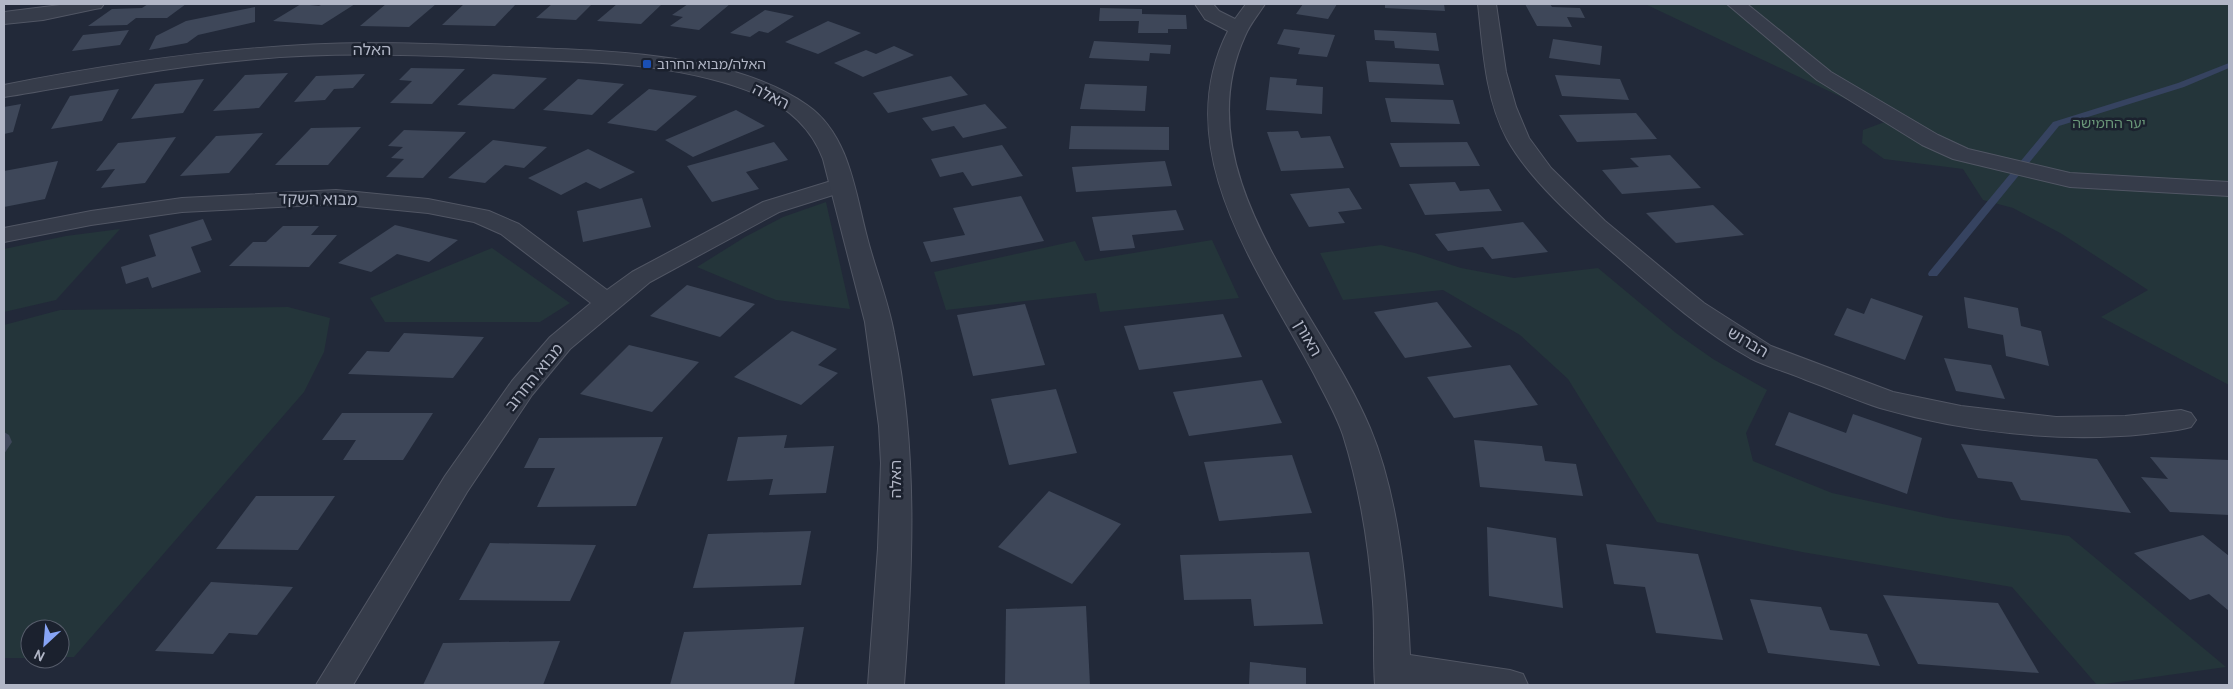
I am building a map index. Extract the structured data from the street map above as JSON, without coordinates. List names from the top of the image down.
{
  "streets": {
    "street": [
      "האלה",
      "מבוא השקד",
      "האורן",
      "הברוש",
      "מבוא החרוב"
    ]
  },
  "crossings": [
    ["האלה", "מבוא החרוב"],
    ["מבוא השקד", "מבוא החרוב"]
  ],
  "parks": ["יער החמישה"],
  "places": {
    "transit": ["האלה/מבוא החרוב"]
  },
  "north": "bottom left"
}
